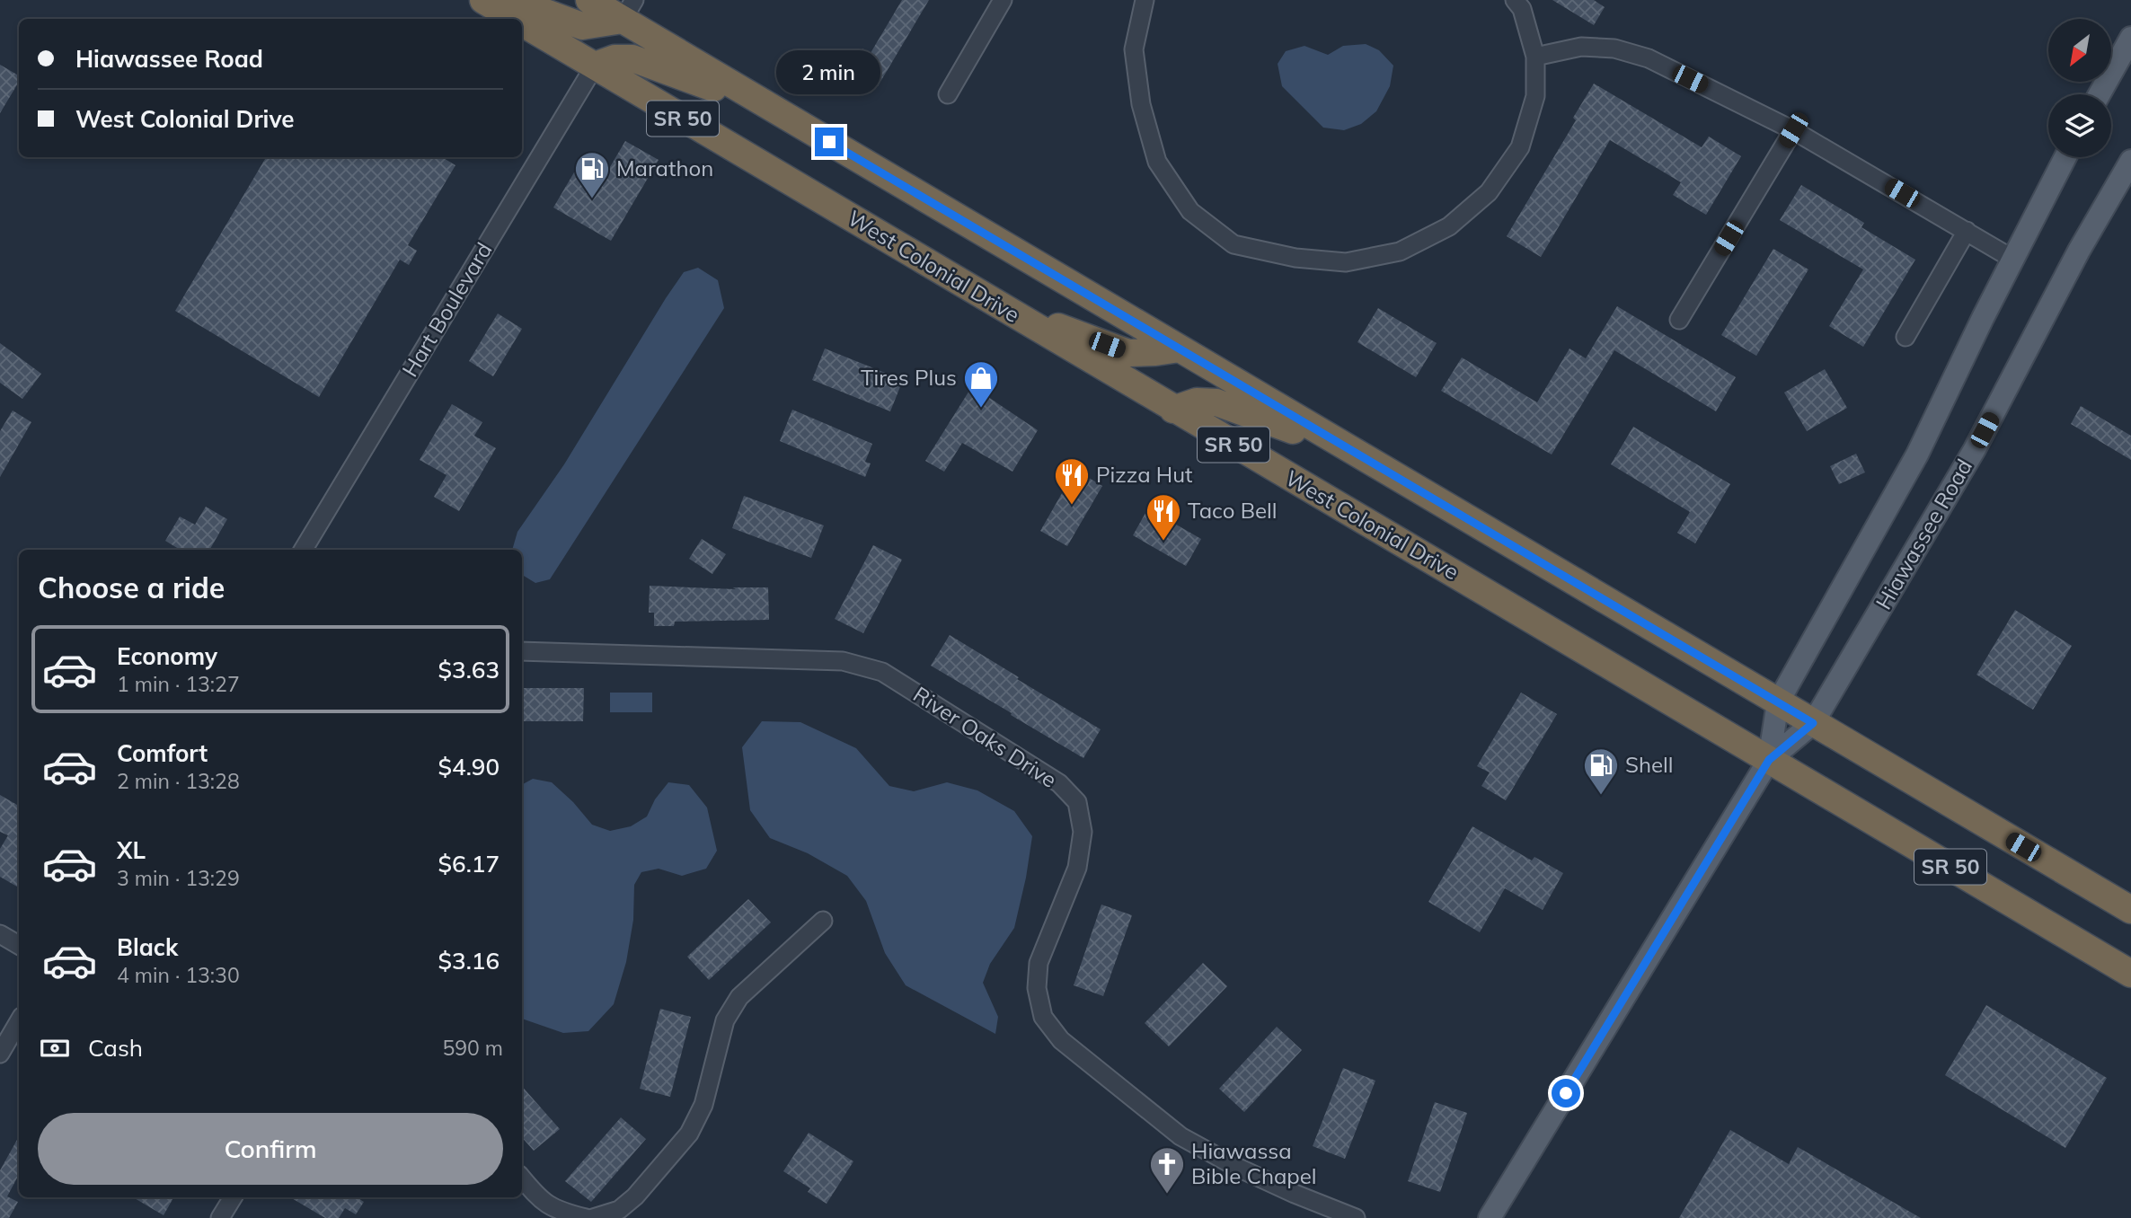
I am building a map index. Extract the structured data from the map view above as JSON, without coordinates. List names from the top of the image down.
{
  "streets": {
    "highway": ["SR 50", "West Colonial Drive"],
    "main road": ["Hiawassee Road"],
    "street": ["Hart Boulevard", "River Oaks Drive"]
  },
  "crossings": [
    ["SR 50", "Hiawassee Road"],
    ["West Colonial Drive", "Hart Boulevard"],
    ["West Colonial Drive", "Hiawassee Road"]
  ],
  "places": {
    "fuel station": ["Marathon", "Shell"],
    "shop": ["Tires Plus"],
    "restaurant": ["Pizza Hut", "Taco Bell"],
    "church": ["Hiawassa Bible Chapel"]
  },
  "north": "bottom left",
  "page": {
    "banner": ["Hiawassee Road", "West Colonial Drive"],
    "bubble": "2 min",
    "heading": "Choose a ride",
    "list": [
      {
        "name": "Economy",
        "note": "1 min · 13:27",
        "value": "$3.63"
      },
      {
        "name": "Comfort",
        "note": "2 min · 13:28",
        "value": "$4.90"
      },
      {
        "name": "XL",
        "note": "3 min · 13:29",
        "value": "$6.17"
      },
      {
        "name": "Black",
        "note": "4 min · 13:30",
        "value": "$3.16"
      }
    ],
    "pay": ["Cash", "590 m"],
    "buttons": "Confirm"
  }
}
